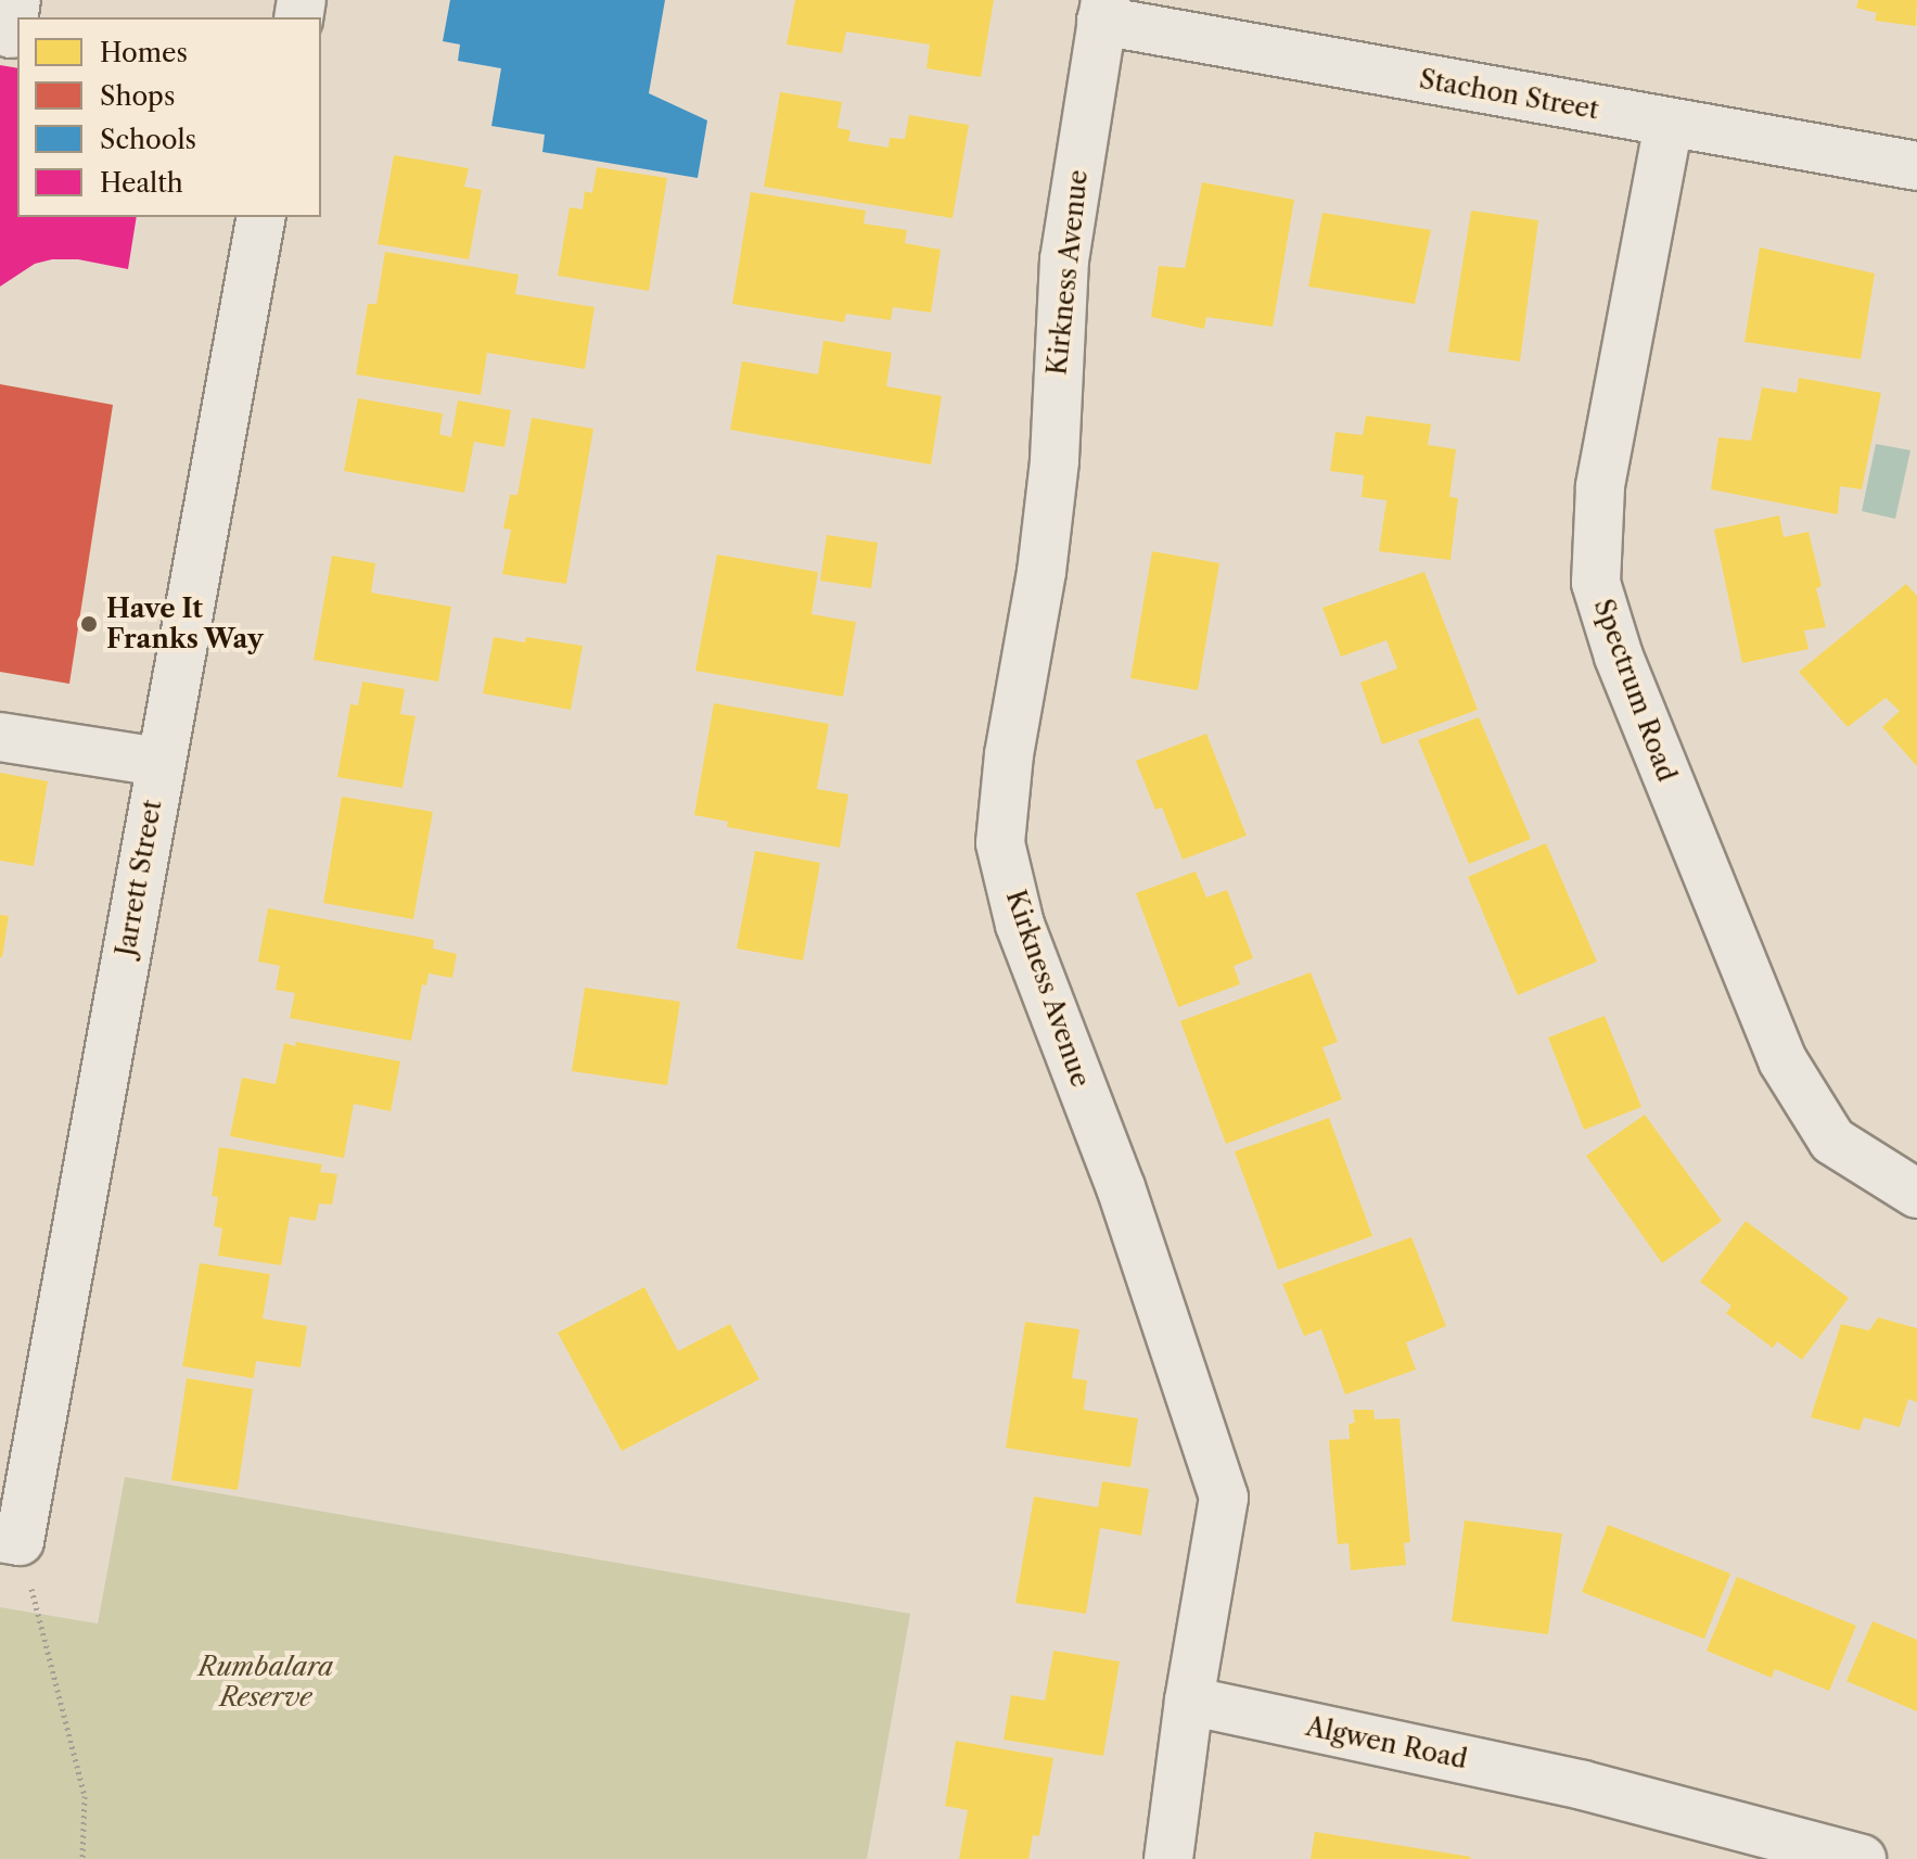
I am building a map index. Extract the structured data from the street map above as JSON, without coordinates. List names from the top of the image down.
{
  "streets": {
    "street": [
      "Stachon Street",
      "Kirkness Avenue",
      "Spectrum Road",
      "Jarrett Street",
      "Algwen Road"
    ]
  },
  "crossings": [
    ["Stachon Street", "Kirkness Avenue"],
    ["Stachon Street", "Spectrum Road"],
    ["Kirkness Avenue", "Algwen Road"]
  ],
  "parks": ["Rumbalara Reserve"],
  "places": ["Have It Franks Way"],
  "legend": [
    "Homes",
    "Shops",
    "Schools",
    "Health"
  ]
}
